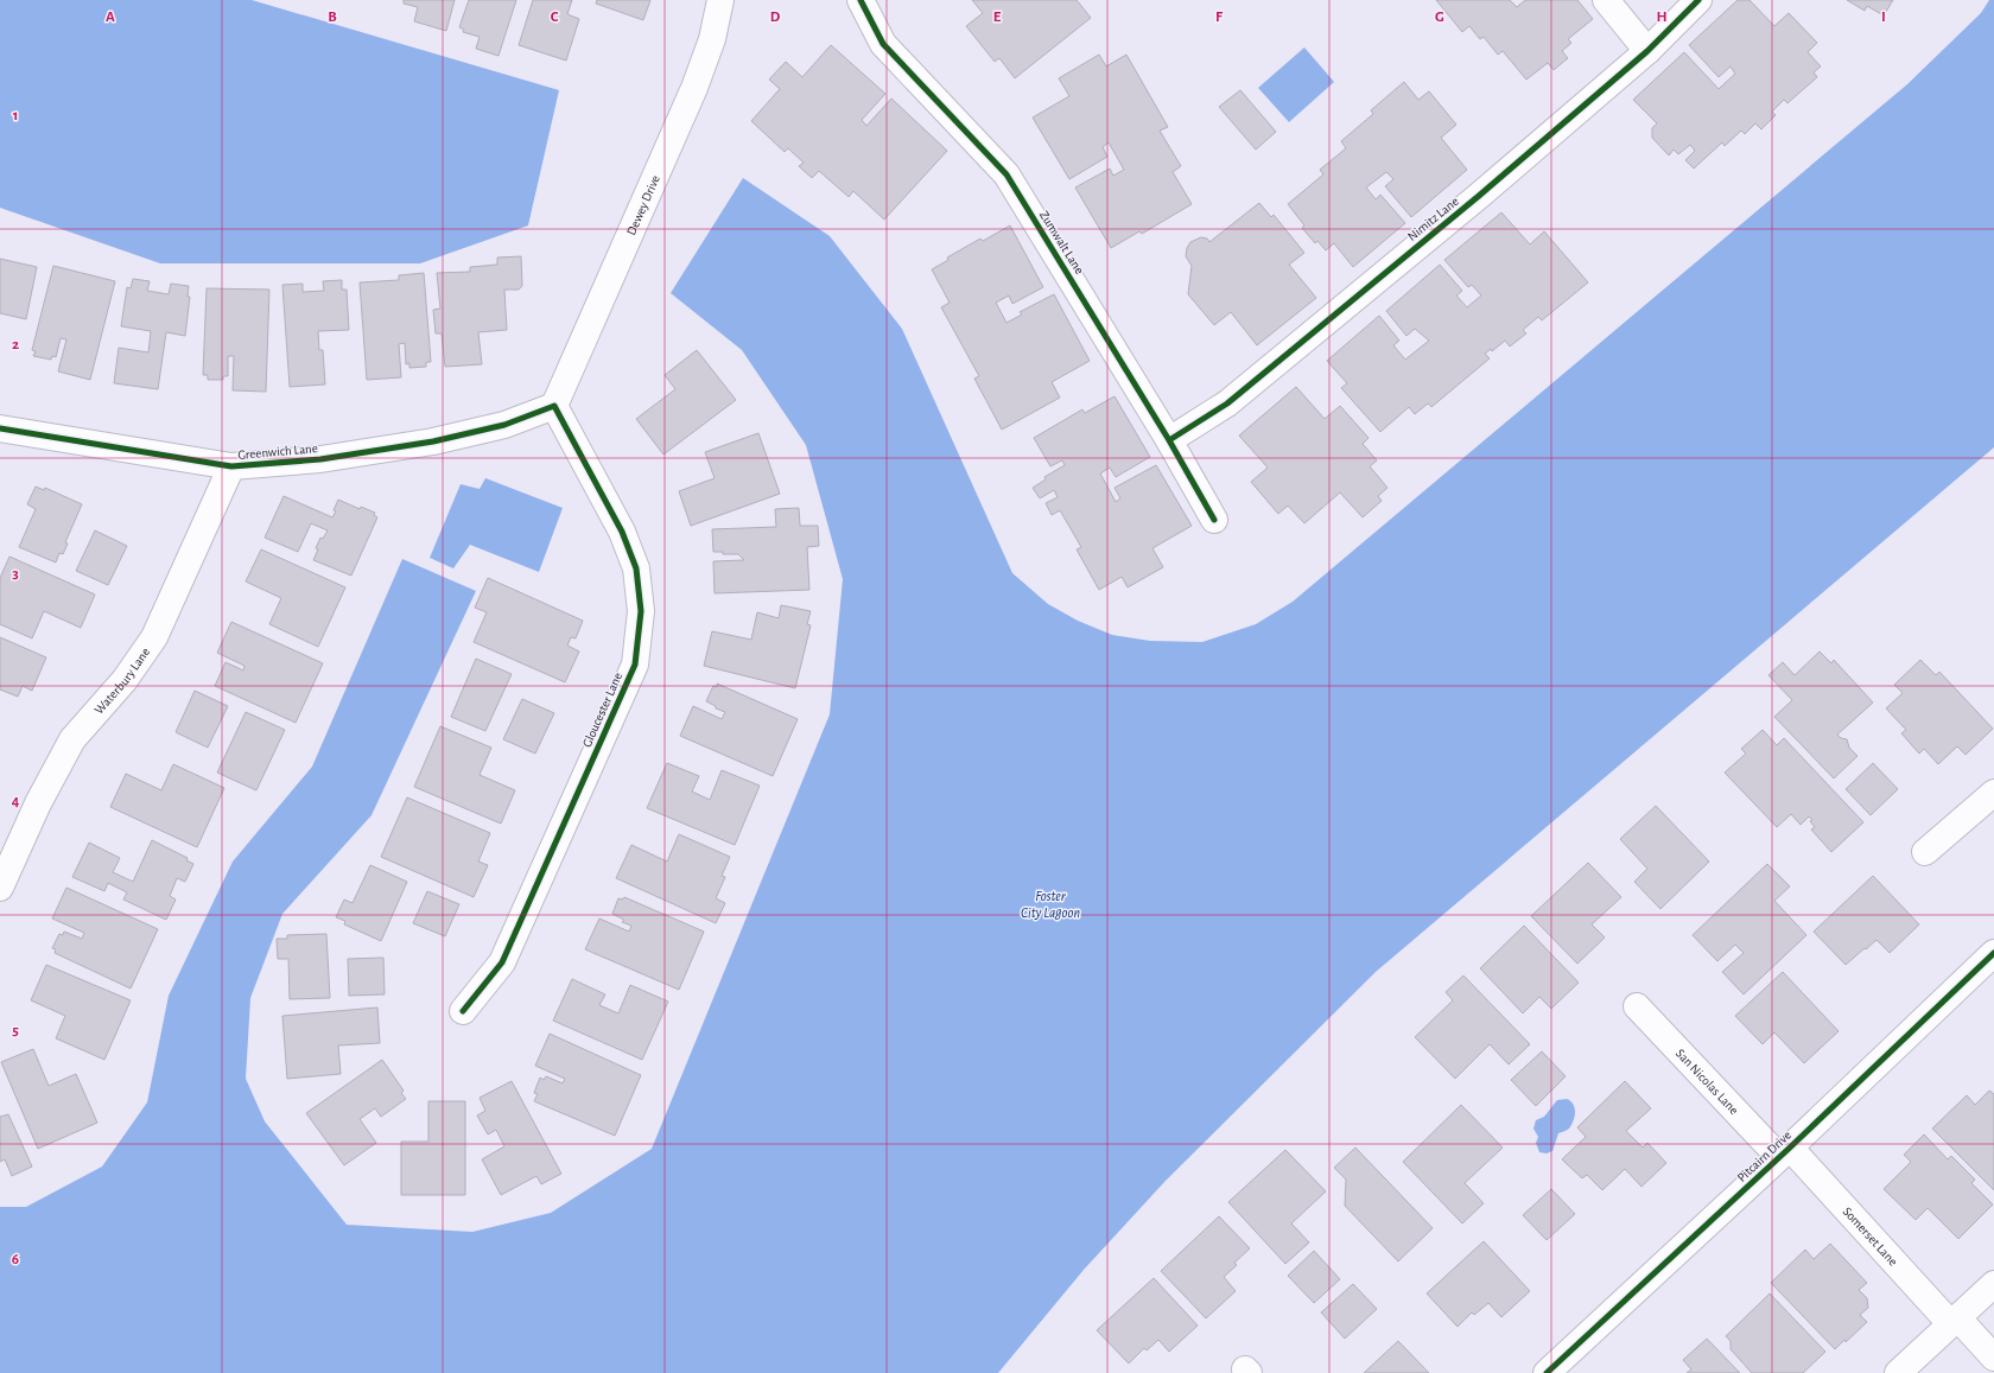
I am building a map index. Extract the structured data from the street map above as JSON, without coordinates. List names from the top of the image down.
{
  "streets": {
    "street": [
      "Dewey Drive",
      "Nimitz Lane",
      "Zumwalt Lane",
      "Greenwich Lane",
      "Waterbury Lane",
      "Gloucester Lane",
      "San Nicolas Lane",
      "Pitcairn Drive",
      "Somerset Lane"
    ]
  },
  "crossings": [
    ["Dewey Drive", "Greenwich Lane"],
    ["Dewey Drive", "Gloucester Lane"],
    ["Nimitz Lane", "Zumwalt Lane"],
    ["Greenwich Lane", "Waterbury Lane"],
    ["Greenwich Lane", "Gloucester Lane"],
    ["San Nicolas Lane", "Pitcairn Drive"],
    ["San Nicolas Lane", "Somerset Lane"],
    ["Pitcairn Drive", "Somerset Lane"]
  ],
  "water": ["Foster City Lagoon"],
  "grid": {
    "columns": [
      "A",
      "B",
      "C",
      "D",
      "E",
      "F",
      "G",
      "H",
      "I"
    ],
    "rows": [
      "1",
      "2",
      "3",
      "4",
      "5",
      "6"
    ]
  }
}
